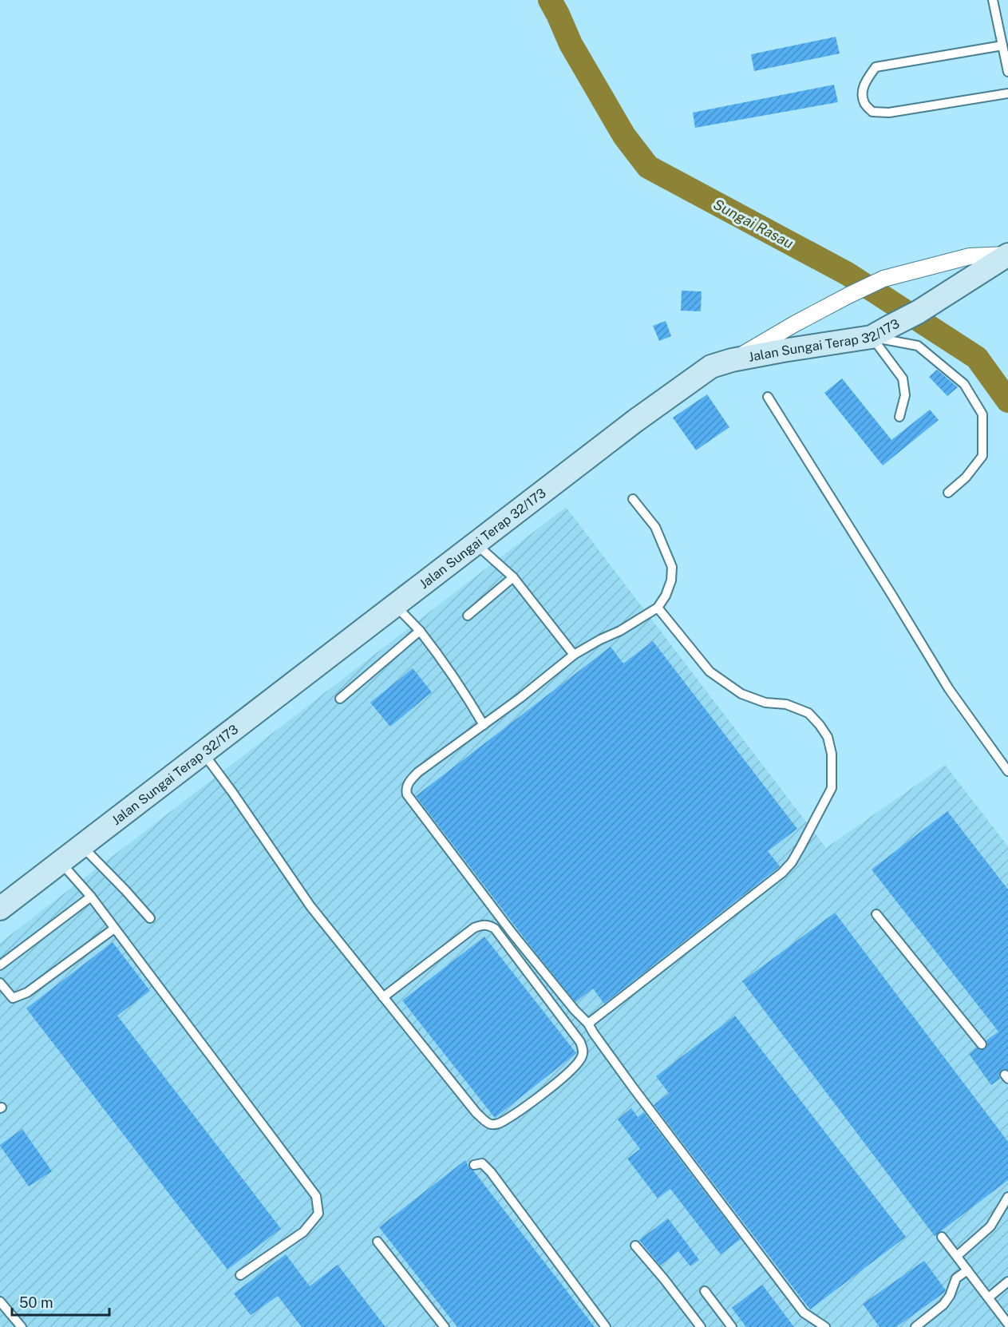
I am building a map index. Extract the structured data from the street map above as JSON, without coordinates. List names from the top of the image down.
{
  "streets": {
    "street": ["Jalan Sungai Terap 32/173"]
  },
  "water": ["Sungai Rasau"],
  "scale_bar": "50 m"
}
